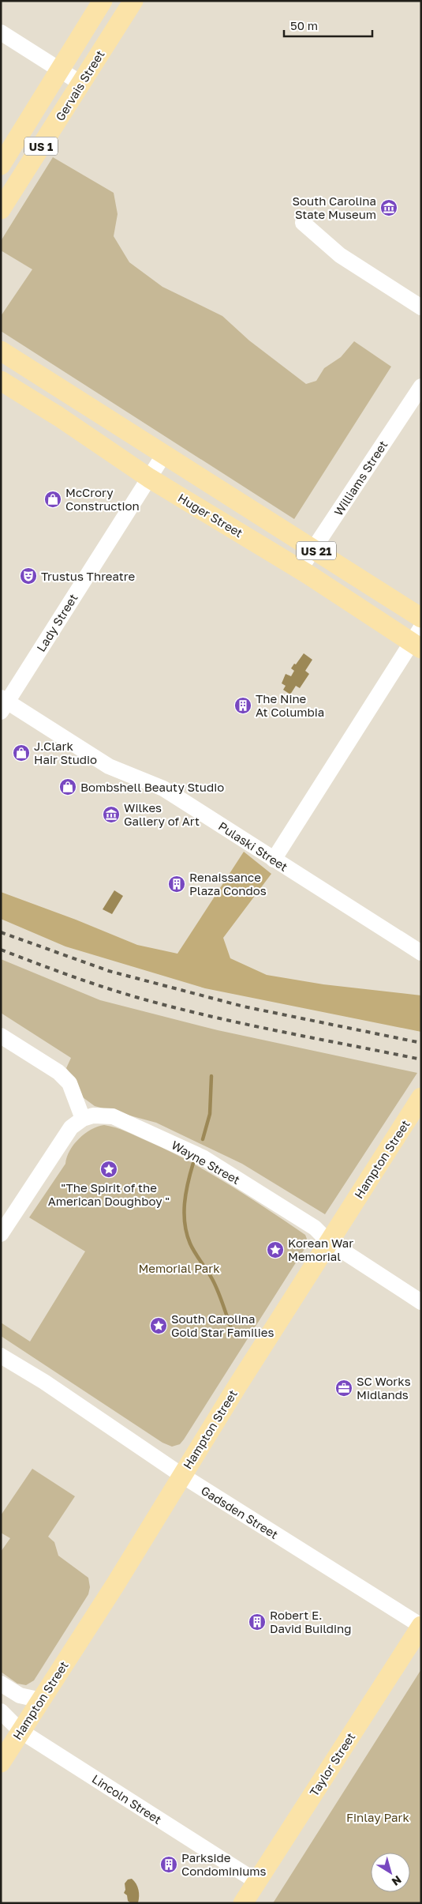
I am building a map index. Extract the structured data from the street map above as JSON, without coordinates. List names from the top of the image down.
{
  "streets": {
    "main road": [
      "Gervais Street",
      "US 1",
      "Huger Street",
      "US 21",
      "Hampton Street",
      "Taylor Street"
    ],
    "street": [
      "Williams Street",
      "Lady Street",
      "Pulaski Street",
      "Wayne Street",
      "Gadsden Street",
      "Lincoln Street"
    ]
  },
  "crossings": [
    ["Williams Street", "Huger Street"],
    ["Williams Street", "US 21"],
    ["Huger Street", "Lady Street"],
    ["US 21", "Lady Street"],
    ["Lady Street", "Pulaski Street"],
    ["Hampton Street", "Wayne Street"],
    ["Hampton Street", "Gadsden Street"],
    ["Hampton Street", "Lincoln Street"],
    ["Gadsden Street", "Taylor Street"],
    ["Taylor Street", "Lincoln Street"]
  ],
  "parks": ["Memorial Park", "Finlay Park"],
  "places": {
    "museum": ["South Carolina State Museum", "Wilkes Gallery of Art"],
    "shop": ["McCrory Construction", "J.Clark Hair Studio", "Bombshell Beauty Studio"],
    "theatre": ["Trustus Threatre"],
    "building": [
      "The Nine At Columbia",
      "Renaissance Plaza Condos",
      "Robert E. David Building",
      "Parkside Condominiums"
    ],
    "place": ["\"The Spirit of the American Doughboy \"", "Korean War Memorial", "South Carolina Gold Star Families"],
    "office": ["SC Works Midlands"]
  },
  "scale_bar": "50 m",
  "north": "bottom right"
}
